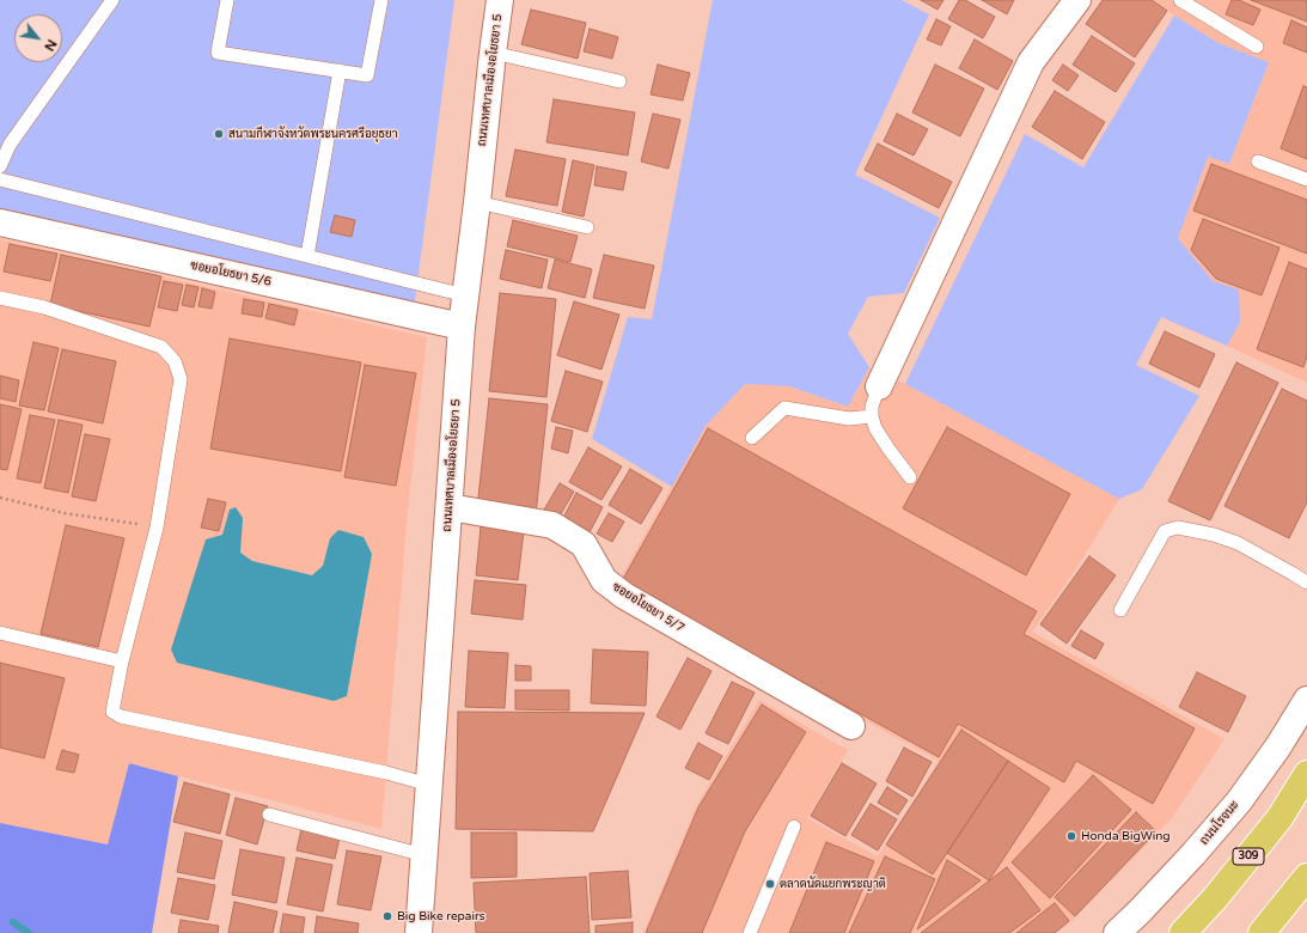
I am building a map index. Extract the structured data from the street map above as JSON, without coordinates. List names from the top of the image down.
{
  "streets": {
    "main road": ["309"],
    "street": [
      "ถนนเทศบาลเมืองอโยธยา 5",
      "ซอยอโยธยา 5/6",
      "ซอยอโยธยา 5/7",
      "ถนนโรจนะ"
    ]
  },
  "crossings": [
    ["ถนนเทศบาลเมืองอโยธยา 5", "ซอยอโยธยา 5/6"],
    ["ถนนเทศบาลเมืองอโยธยา 5", "ซอยอโยธยา 5/7"]
  ],
  "places": [
    "สนามกีฬาจังหวัดพระนครศรีอยุธยา",
    "Honda BigWing",
    "ตลาดนัดแยกพระญาติ",
    "Big Bike repairs"
  ],
  "north": "bottom right"
}
